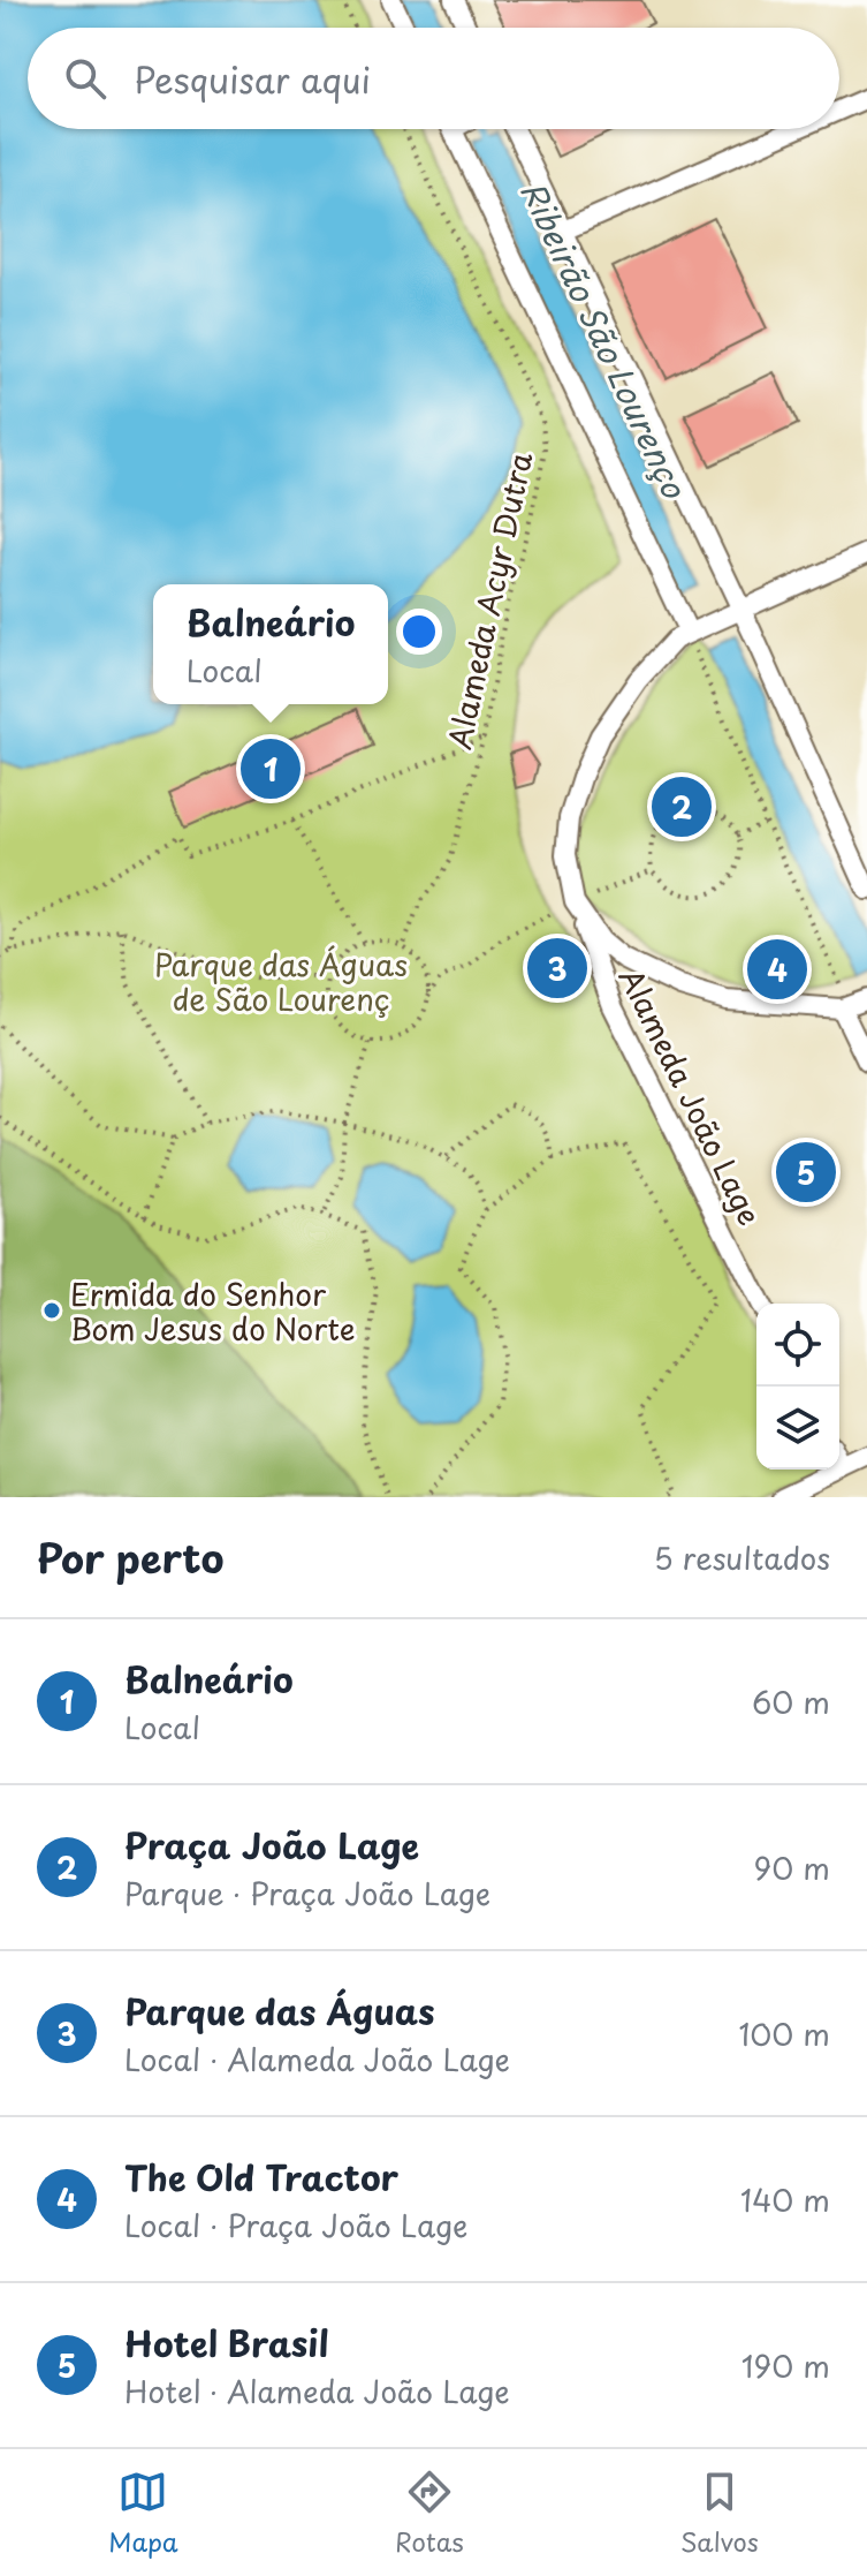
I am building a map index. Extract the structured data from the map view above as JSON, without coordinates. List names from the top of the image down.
{
  "streets": {
    "street": ["Alameda João Lage"],
    "path": ["Alameda Acyr Dutra"]
  },
  "water": ["Ribeirão São Lourenço"],
  "parks": ["Parque das Águas de São Lourenç"],
  "places": ["Ermida do Senhor Bom Jesus do Norte"],
  "page": {
    "search": "Pesquisar aqui",
    "popup": ["Balneário", "Local"],
    "pins": [
      "1",
      "2",
      "3",
      "4",
      "5"
    ],
    "heading": ["Por perto", "5 resultados"],
    "list": [
      {
        "mark": "1",
        "name": "Balneário",
        "note": "Local",
        "value": "60 m"
      },
      {
        "mark": "2",
        "name": "Praça João Lage",
        "note": "Parque · Praça João Lage",
        "value": "90 m"
      },
      {
        "mark": "3",
        "name": "Parque das Águas",
        "note": "Local · Alameda João Lage",
        "value": "100 m"
      },
      {
        "mark": "4",
        "name": "The Old Tractor",
        "note": "Local · Praça João Lage",
        "value": "140 m"
      },
      {
        "mark": "5",
        "name": "Hotel Brasil",
        "note": "Hotel · Alameda João Lage",
        "value": "190 m"
      }
    ],
    "nav": ["Mapa", "Rotas", "Salvos"]
  }
}
